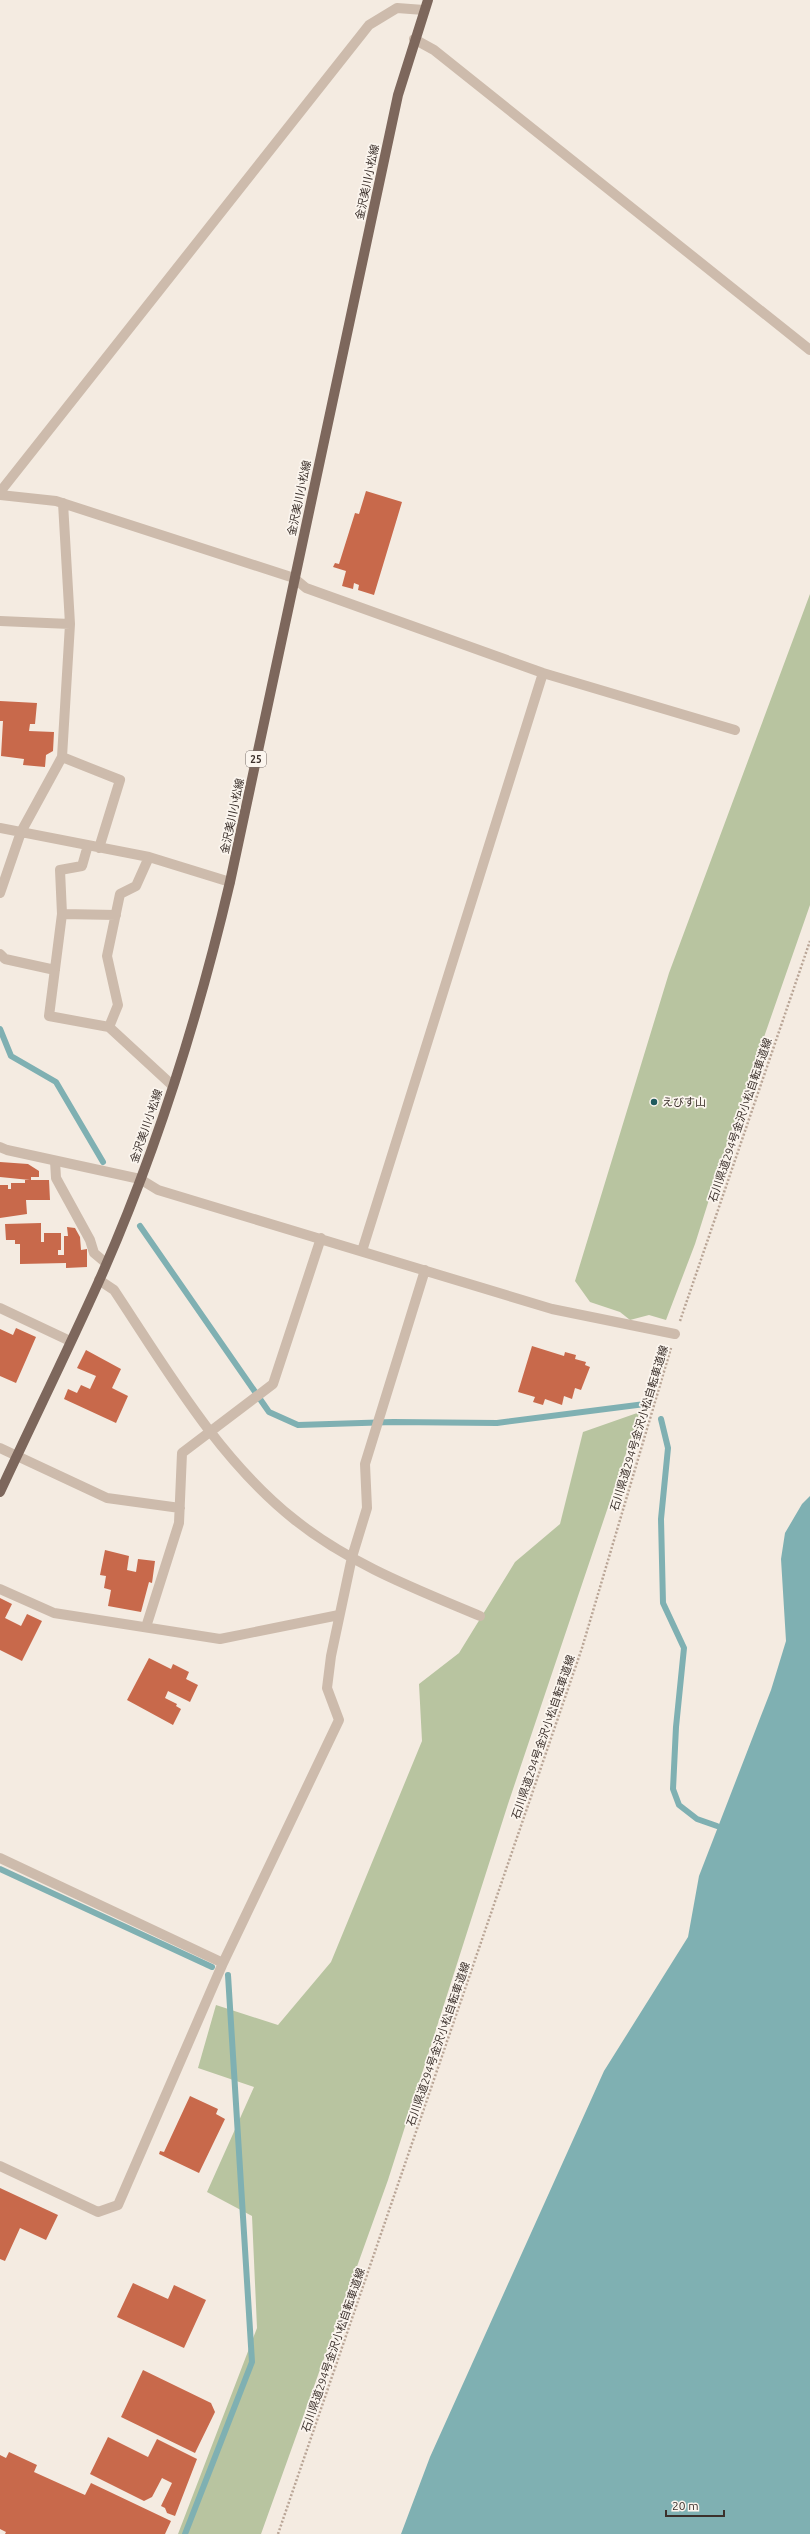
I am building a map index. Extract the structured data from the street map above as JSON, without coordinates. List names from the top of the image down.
{
  "streets": {
    "main road": ["金沢美川小松線", "25"],
    "path": ["石川県道294号金沢小松自転車道線"]
  },
  "places": ["えびす山"],
  "scale_bar": "20 m"
}
